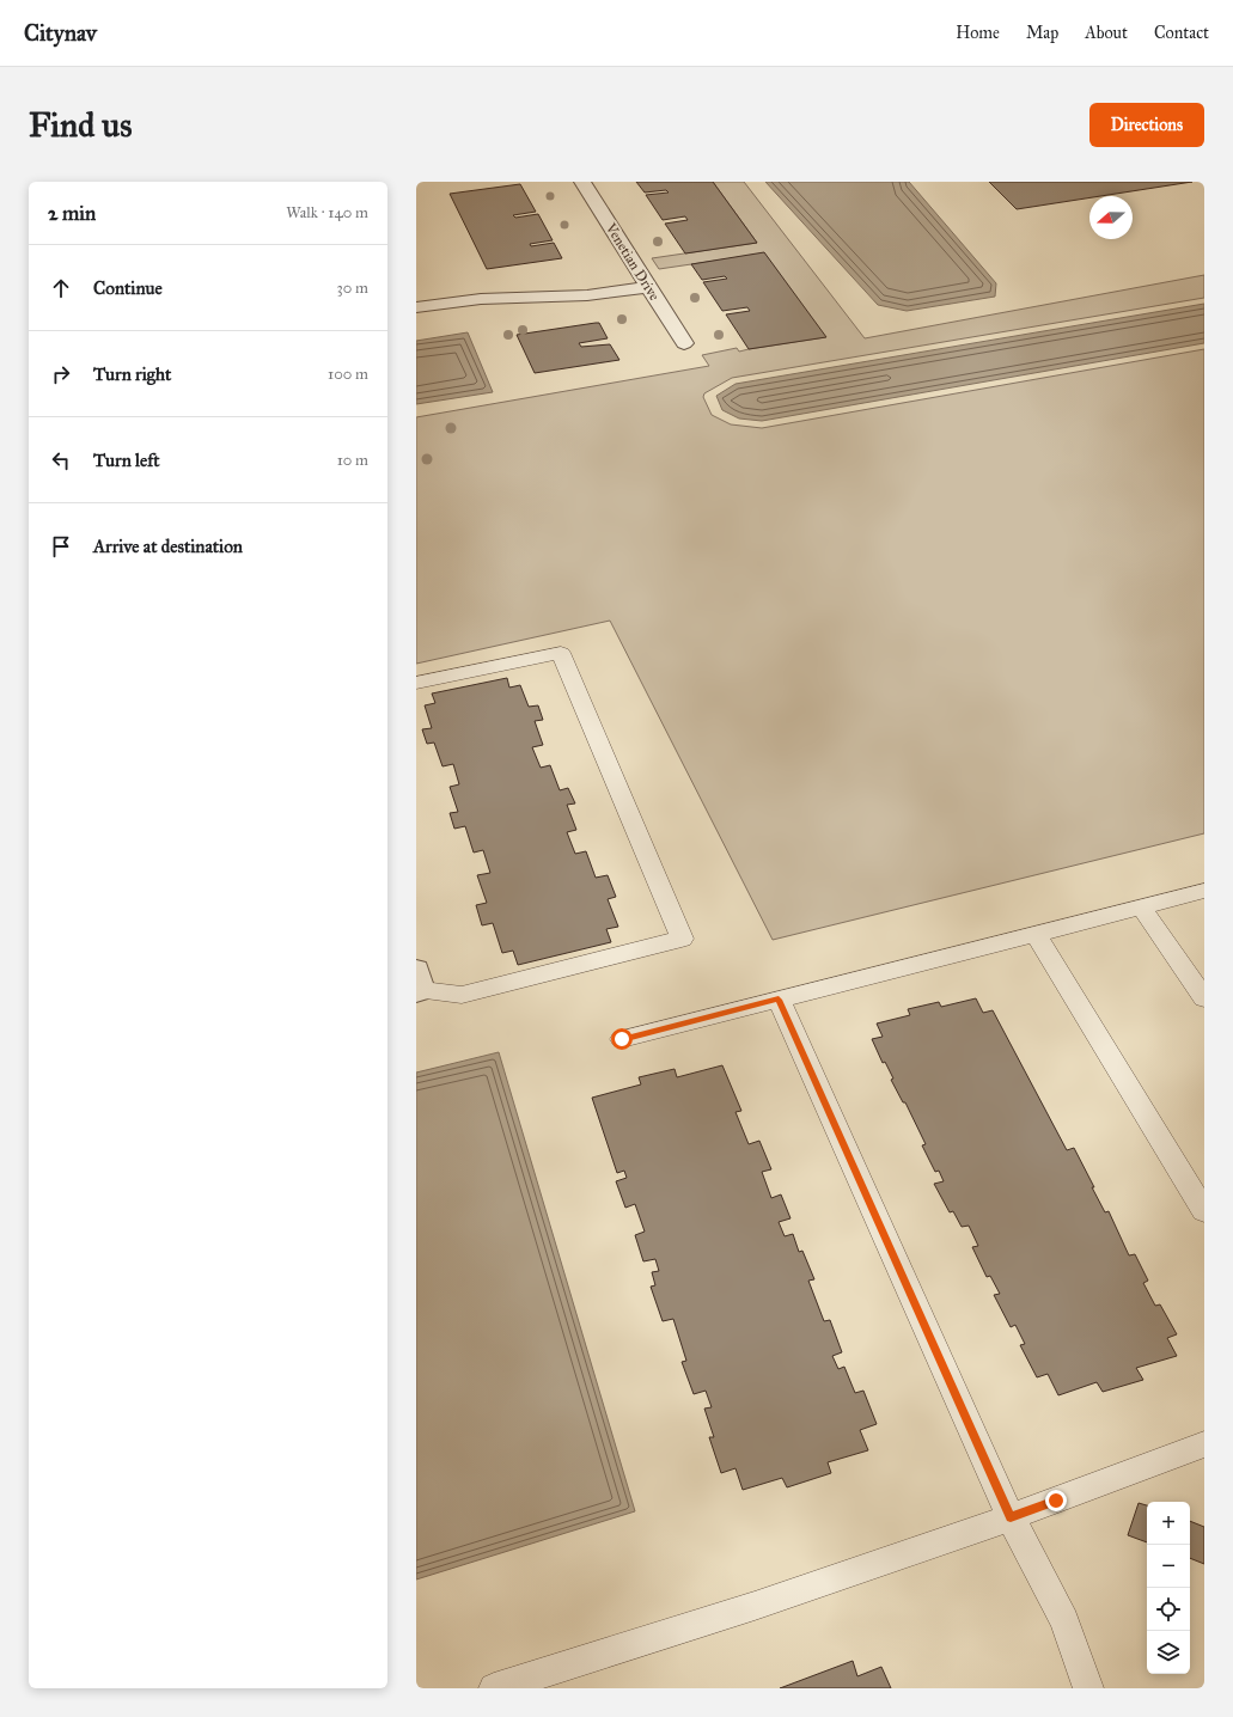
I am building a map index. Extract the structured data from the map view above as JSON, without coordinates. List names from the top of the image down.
{
  "streets": {
    "street": ["Venetian Drive"]
  },
  "north": "left",
  "page": {
    "header": "Citynav",
    "nav": [
      "Home",
      "Map",
      "About",
      "Contact"
    ],
    "buttons": "Directions",
    "title": "Find us",
    "heading": ["2 min", "Walk · 140 m"],
    "list": [
      ["Continue", "30 m"],
      ["Turn right", "100 m"],
      ["Turn left", "10 m"],
      "Arrive at destination"
    ],
    "map_buttons": ["+", "−"]
  }
}
